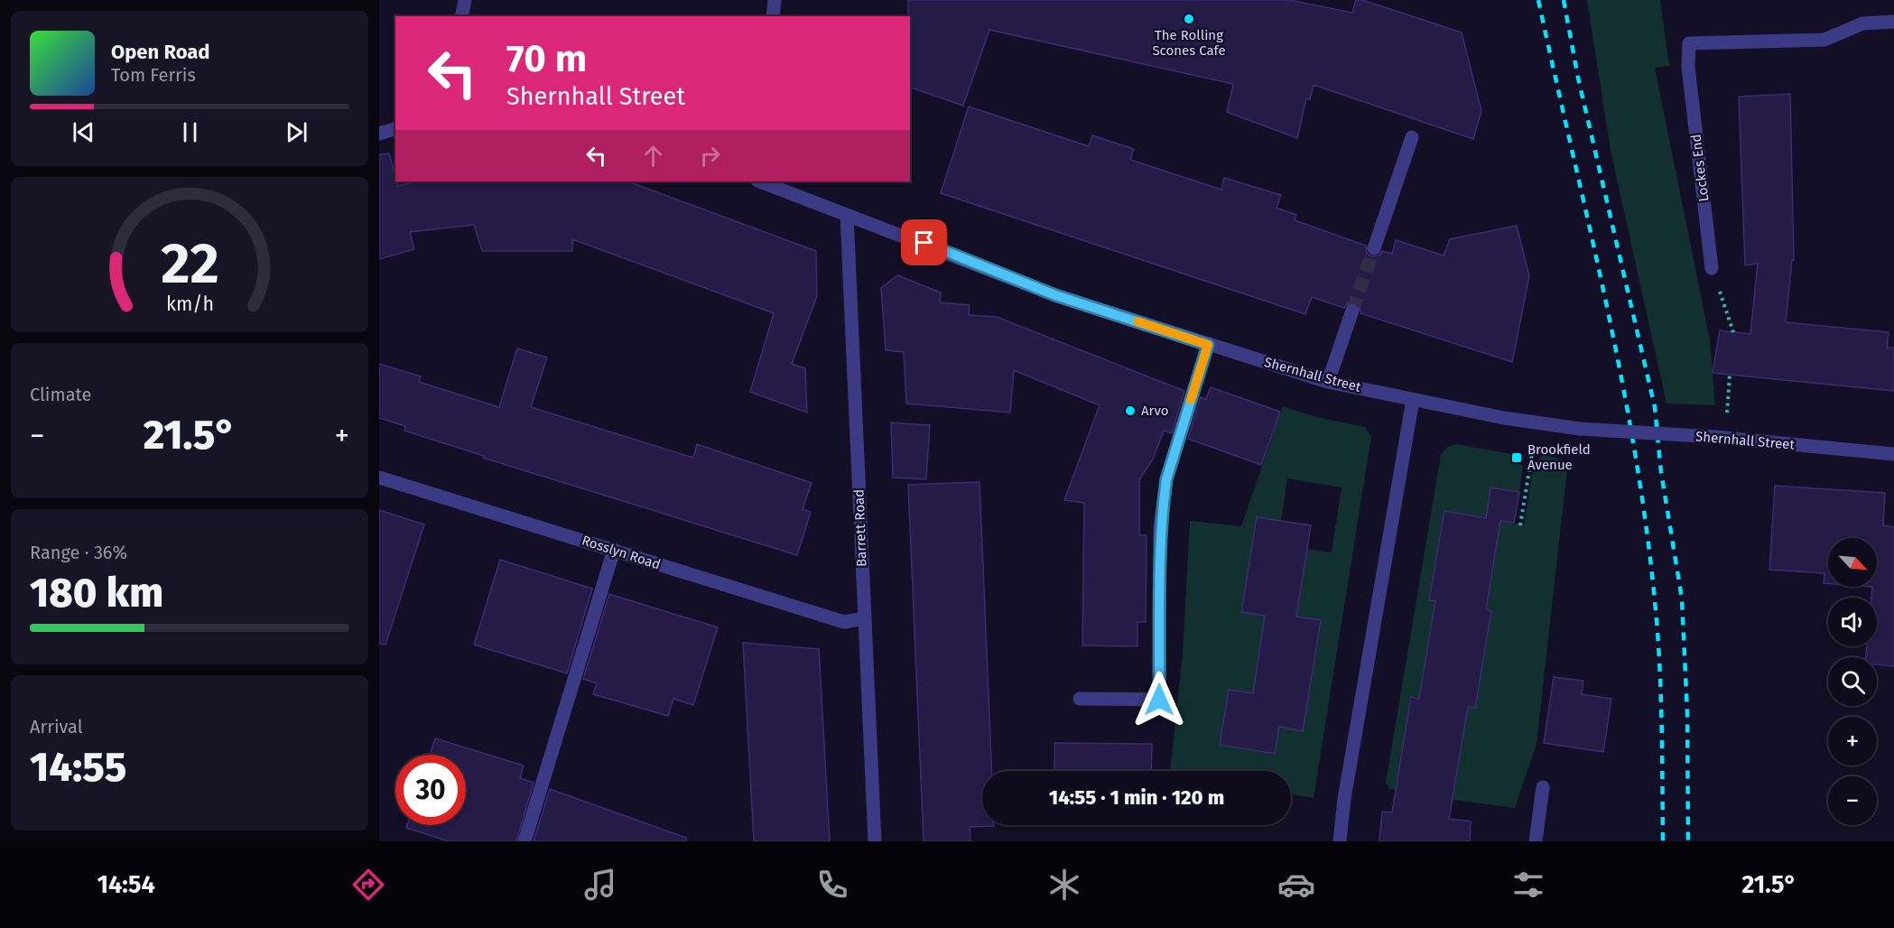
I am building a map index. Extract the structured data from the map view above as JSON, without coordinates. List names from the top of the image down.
{
  "streets": {
    "street": [
      "Lockes End",
      "Shernhall Street",
      "Barrett Road",
      "Rosslyn Road"
    ]
  },
  "crossings": [
    ["Shernhall Street", "Barrett Road"],
    ["Barrett Road", "Rosslyn Road"]
  ],
  "places": {
    "other": ["The Rolling Scones Cafe", "Arvo"],
    "transit": ["Brookfield Avenue"]
  },
  "north": "bottom right",
  "page": {
    "turn": ["70 m", "Shernhall Street"],
    "song": ["Open Road", "Tom Ferris"],
    "tile": [
      "Climate",
      ["Range · 36%", "180 km"],
      ["Arrival", "14:55"]
    ],
    "heat": ["−", "21.5°", "+"],
    "map_buttons": ["+", "−"],
    "limit": "30",
    "trip": "14:55 · 1 min · 120 m",
    "tabs": ["14:54", "21.5°"],
    "gauge": ["22", "km/h"]
  }
}
